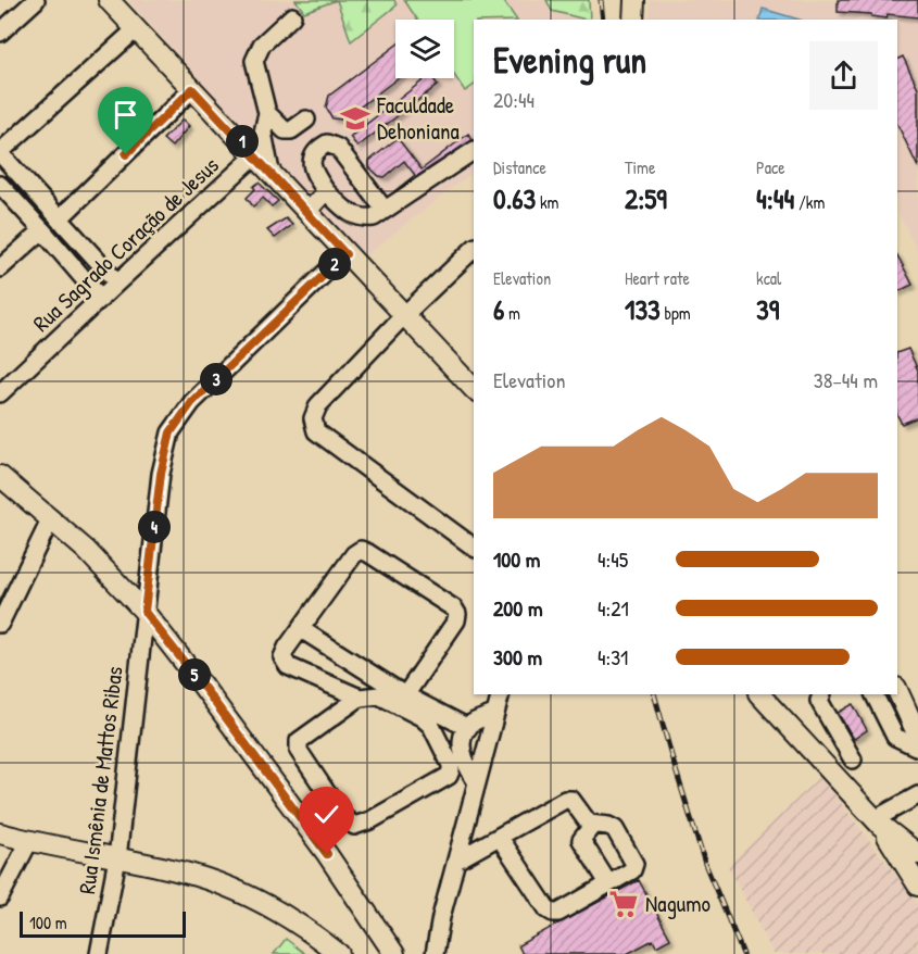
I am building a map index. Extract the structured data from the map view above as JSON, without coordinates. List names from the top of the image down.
{
  "streets": {
    "street": ["Rua Sagrado Coração de Jesus", "Rua Ismênia de Mattos Ribas"]
  },
  "places": {
    "school or university": ["Faculdade Dehoniana"],
    "supermarket": ["Nagumo"]
  },
  "scale_bar": "100 m",
  "page": {
    "heading": ["Evening run", "20:44"],
    "pins": [
      "1",
      "2",
      "3",
      "4",
      "5"
    ],
    "stats": [
      ["Distance", "0.63 km"],
      ["Time", "2:59"],
      ["Pace", "4:44 /km"],
      ["Elevation", "6 m"],
      ["Heart rate", "133 bpm"],
      ["kcal", "39"]
    ],
    "chart": ["Elevation", "38–44 m"],
    "list": [
      {
        "name": "100 m",
        "note": "4:45"
      },
      {
        "name": "200 m",
        "note": "4:21"
      },
      {
        "name": "300 m",
        "note": "4:31"
      }
    ],
    "scale": "100 m"
  }
}
